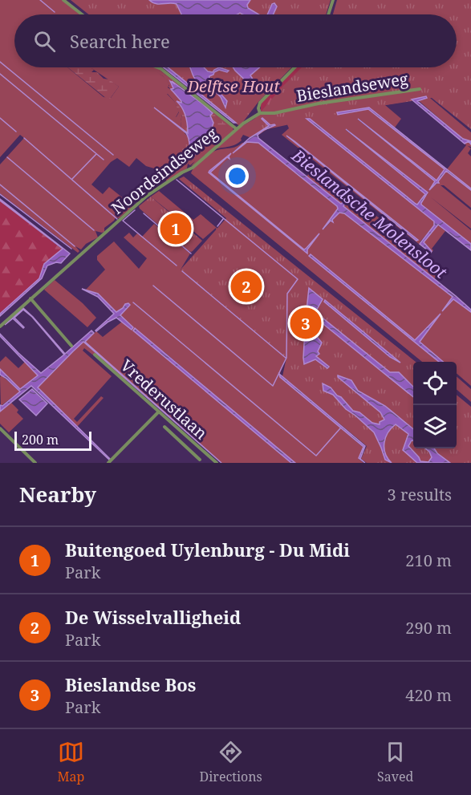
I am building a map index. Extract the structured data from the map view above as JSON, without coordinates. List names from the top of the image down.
{
  "streets": {
    "street": ["Bieslandseweg", "Noordeindseweg", "Vrederustlaan"]
  },
  "crossings": [
    ["Bieslandseweg", "Noordeindseweg"]
  ],
  "water": ["Bieslandsche Molensloot"],
  "parks": ["Delftse Hout"],
  "scale_bar": "200 m",
  "page": {
    "search": "Search here",
    "pins": ["1", "2", "3"],
    "scale": "200 m",
    "heading": ["Nearby", "3 results"],
    "list": [
      {
        "mark": "1",
        "name": "Buitengoed Uylenburg - Du Midi",
        "note": "Park",
        "value": "210 m"
      },
      {
        "mark": "2",
        "name": "De Wisselvalligheid",
        "note": "Park",
        "value": "290 m"
      },
      {
        "mark": "3",
        "name": "Bieslandse Bos",
        "note": "Park",
        "value": "420 m"
      }
    ],
    "nav": ["Map", "Directions", "Saved"]
  }
}
